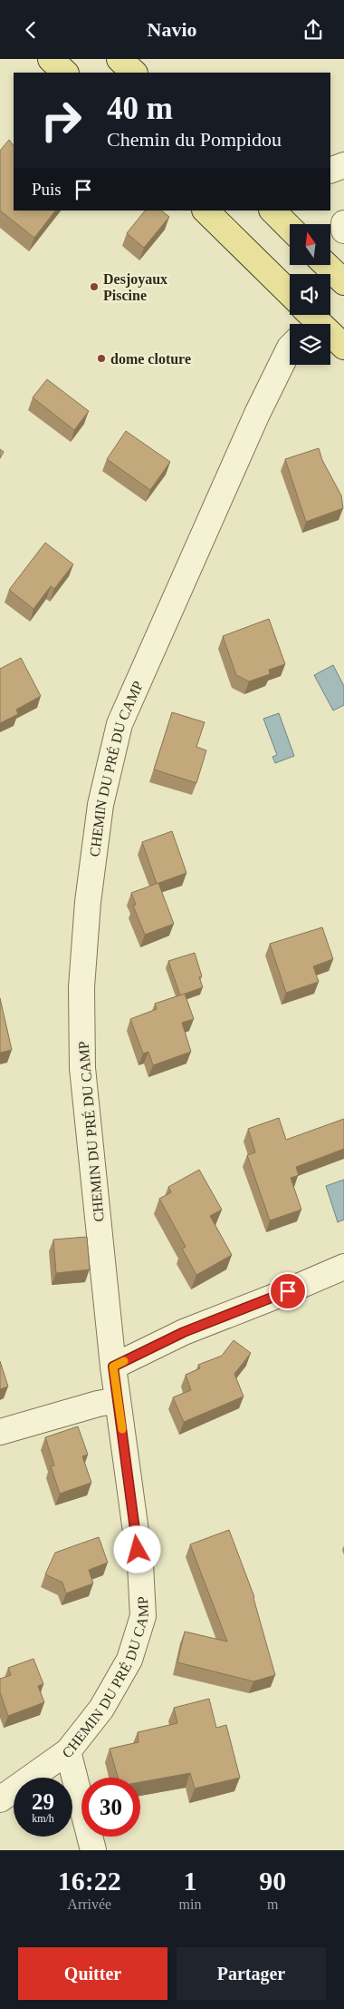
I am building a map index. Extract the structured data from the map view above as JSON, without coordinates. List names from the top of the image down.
{
  "streets": {
    "street": ["CHEMIN DU PRÉ DU CAMP"]
  },
  "places": ["Desjoyaux Piscine", "dome cloture"],
  "north": "top",
  "page": {
    "header": "Navio",
    "turn": ["40 m", "Chemin du Pompidou"],
    "then": "Puis",
    "speed": "29 km/h",
    "limit": "30",
    "eta": [
      "16:22",
      "Arrivée",
      "1",
      "min",
      "90",
      "m"
    ],
    "buttons": ["Quitter", "Partager"]
  }
}
